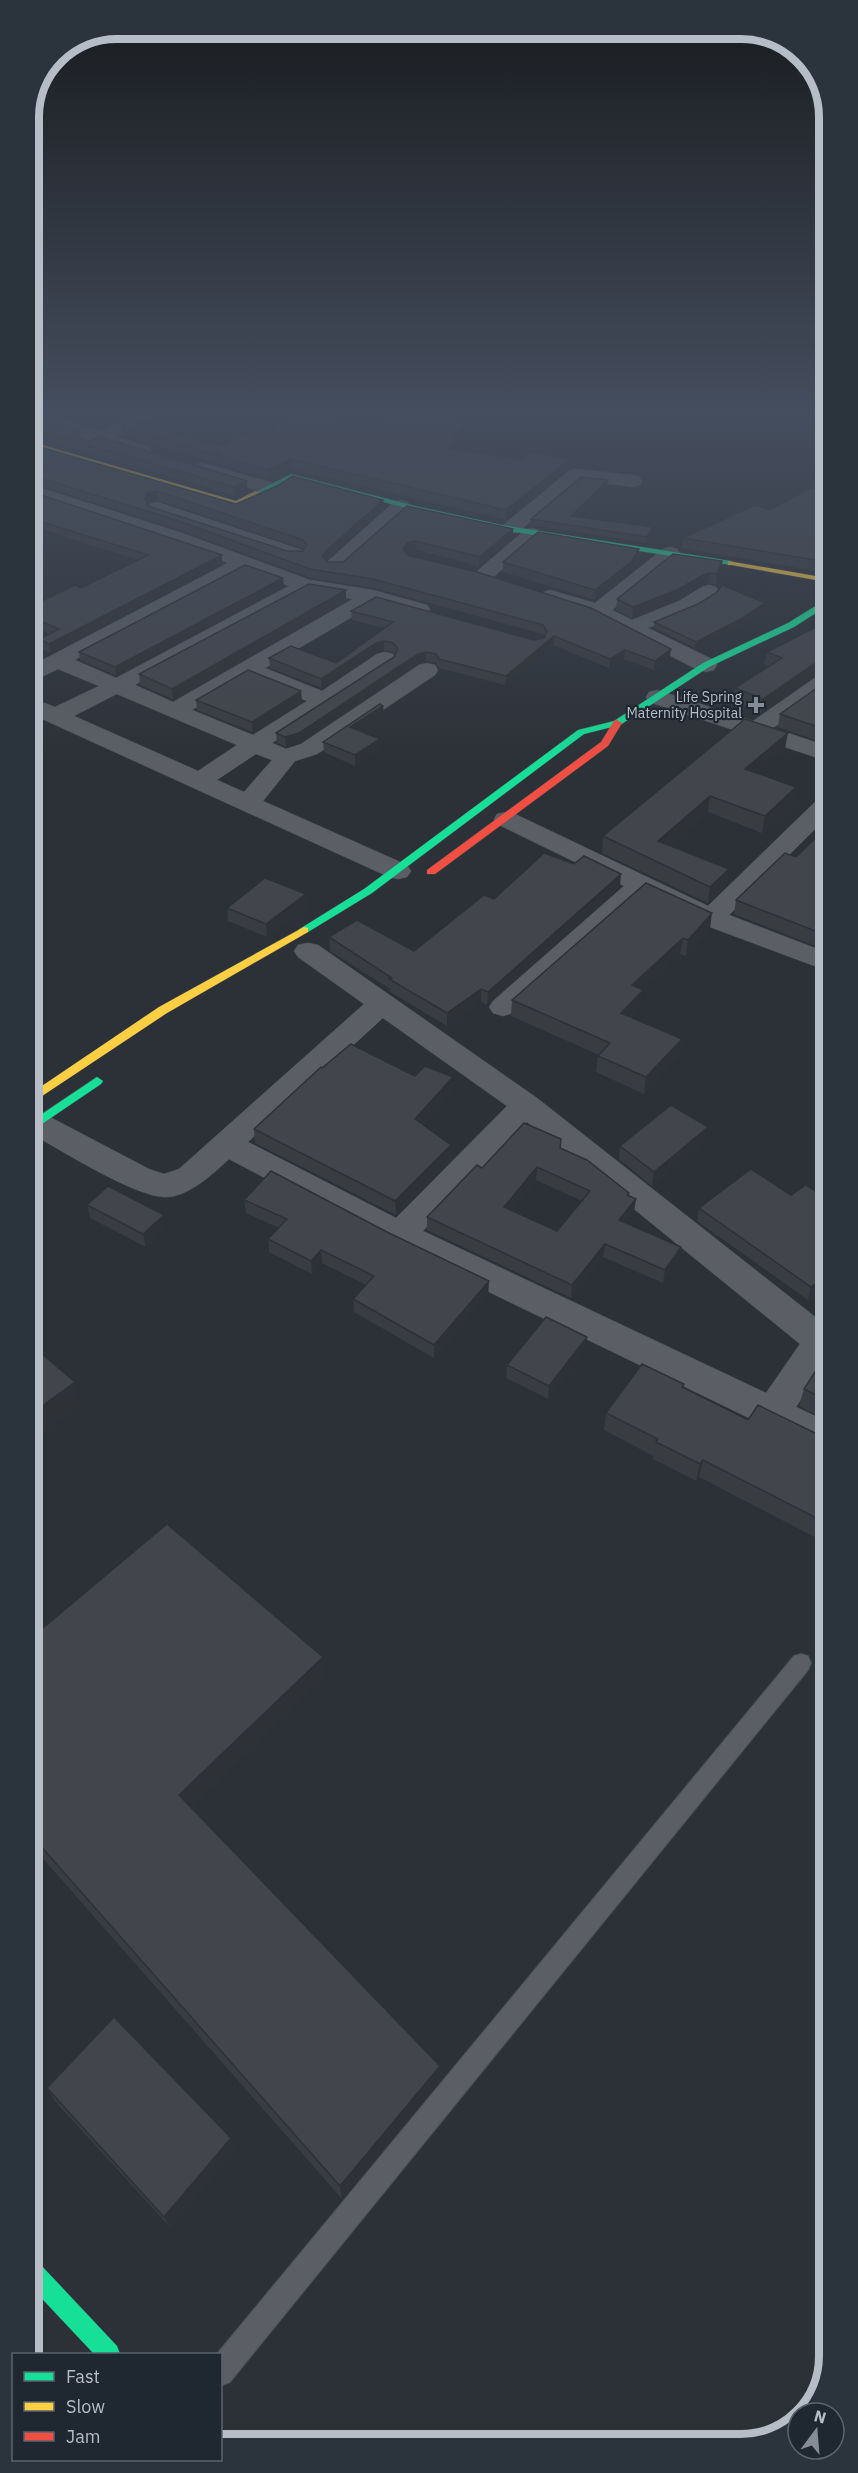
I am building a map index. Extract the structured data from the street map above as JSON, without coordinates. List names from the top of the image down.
{
  "places": {
    "health": ["Life Spring Maternity Hospital"]
  },
  "legend": ["Fast", "Slow", "Jam"],
  "north": "top"
}
